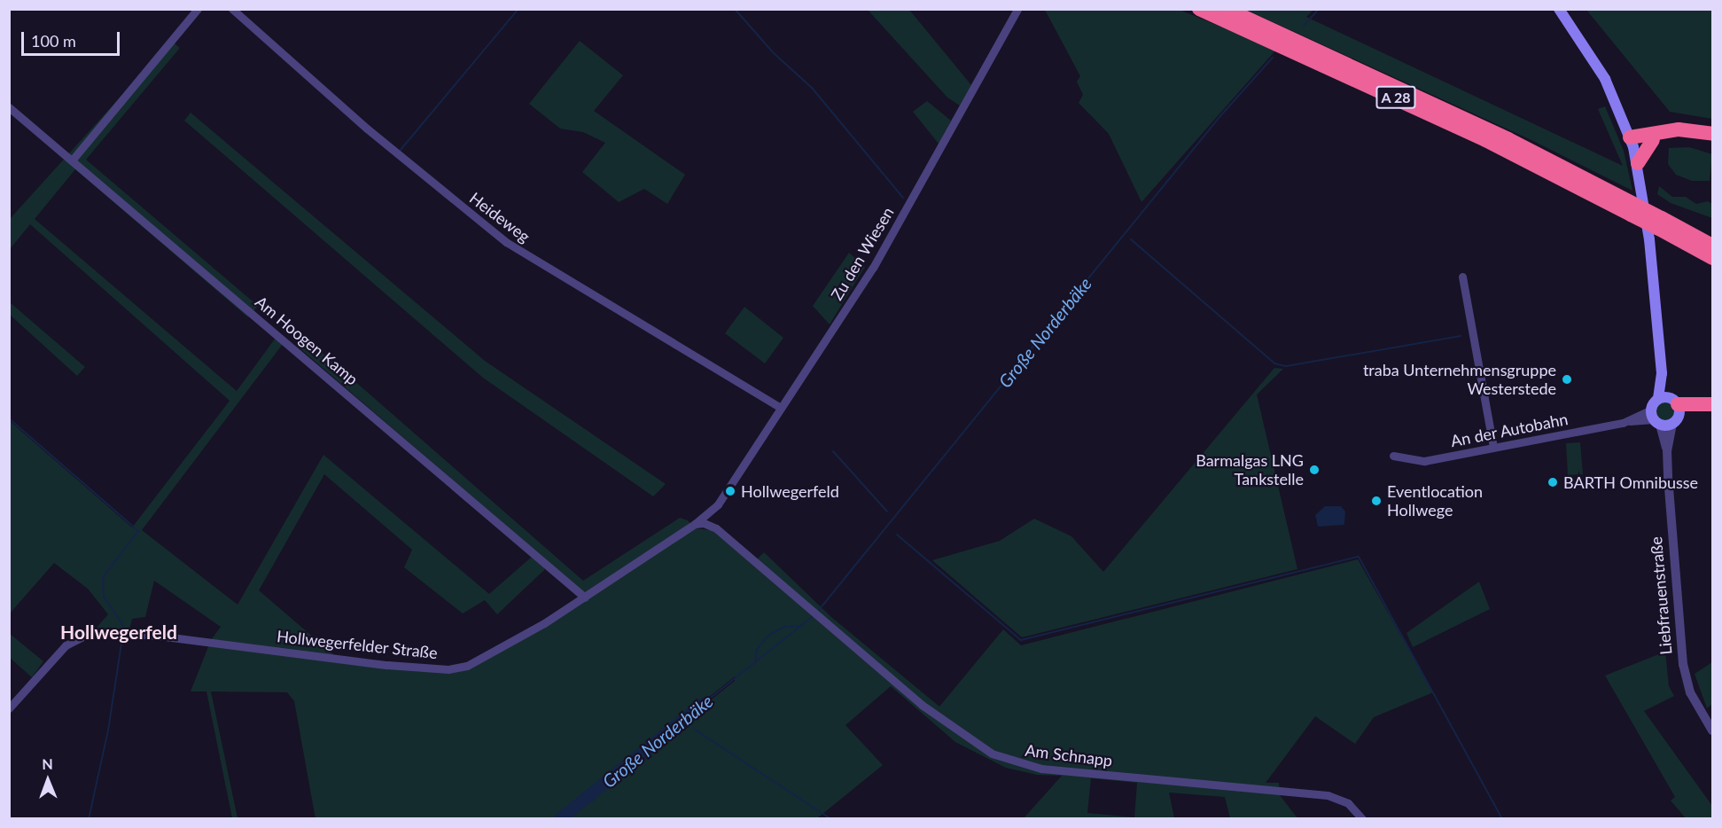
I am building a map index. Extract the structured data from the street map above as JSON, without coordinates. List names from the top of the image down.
{
  "streets": {
    "highway": ["A 28"],
    "main road": ["Liebfrauenstraße"],
    "street": [
      "Heideweg",
      "Zu den Wiesen",
      "Am Hoogen Kamp",
      "An der Autobahn",
      "Hollwegerfelder Straße",
      "Am Schnapp"
    ]
  },
  "crossings": [
    ["A 28", "Liebfrauenstraße"],
    ["Heideweg", "Zu den Wiesen"],
    ["Zu den Wiesen", "Hollwegerfelder Straße"],
    ["Am Hoogen Kamp", "Hollwegerfelder Straße"],
    ["An der Autobahn", "Liebfrauenstraße"],
    ["Hollwegerfelder Straße", "Am Schnapp"]
  ],
  "districts": ["Hollwegerfeld"],
  "water": ["Große Norderbäke"],
  "places": [
    "traba Unternehmensgruppe Westerstede",
    "Barmalgas LNG Tankstelle",
    "BARTH Omnibusse",
    "Hollwegerfeld",
    "Eventlocation Hollwege"
  ],
  "scale_bar": "100 m",
  "north": "top"
}
